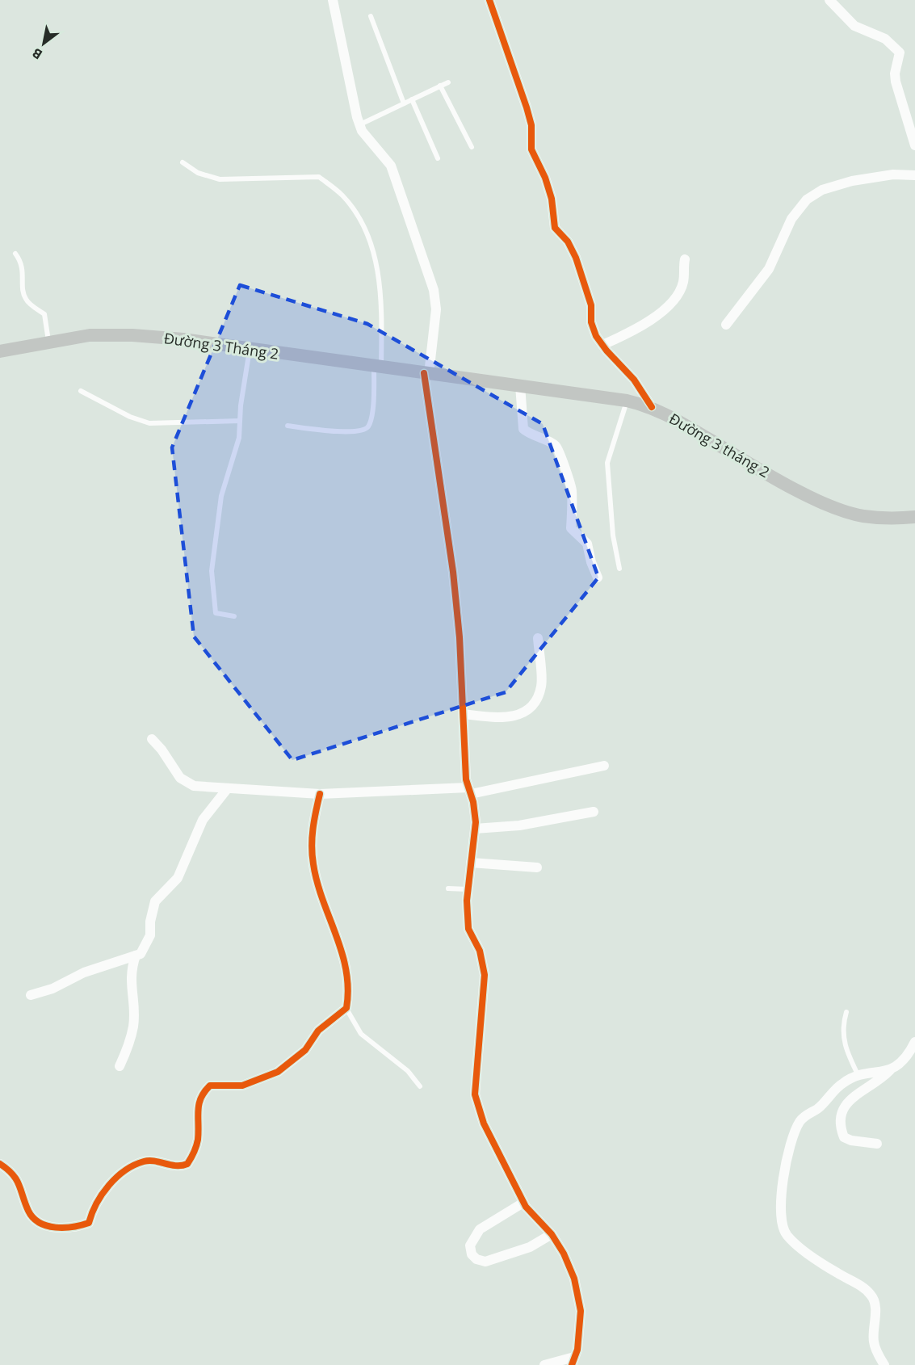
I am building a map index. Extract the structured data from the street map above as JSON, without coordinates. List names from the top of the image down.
{
  "streets": {
    "main road": ["Đường 3 Tháng 2", "Đường 3 tháng 2"]
  },
  "crossings": [
    ["Đường 3 Tháng 2", "Đường 3 tháng 2"]
  ],
  "north": "bottom left"
}
